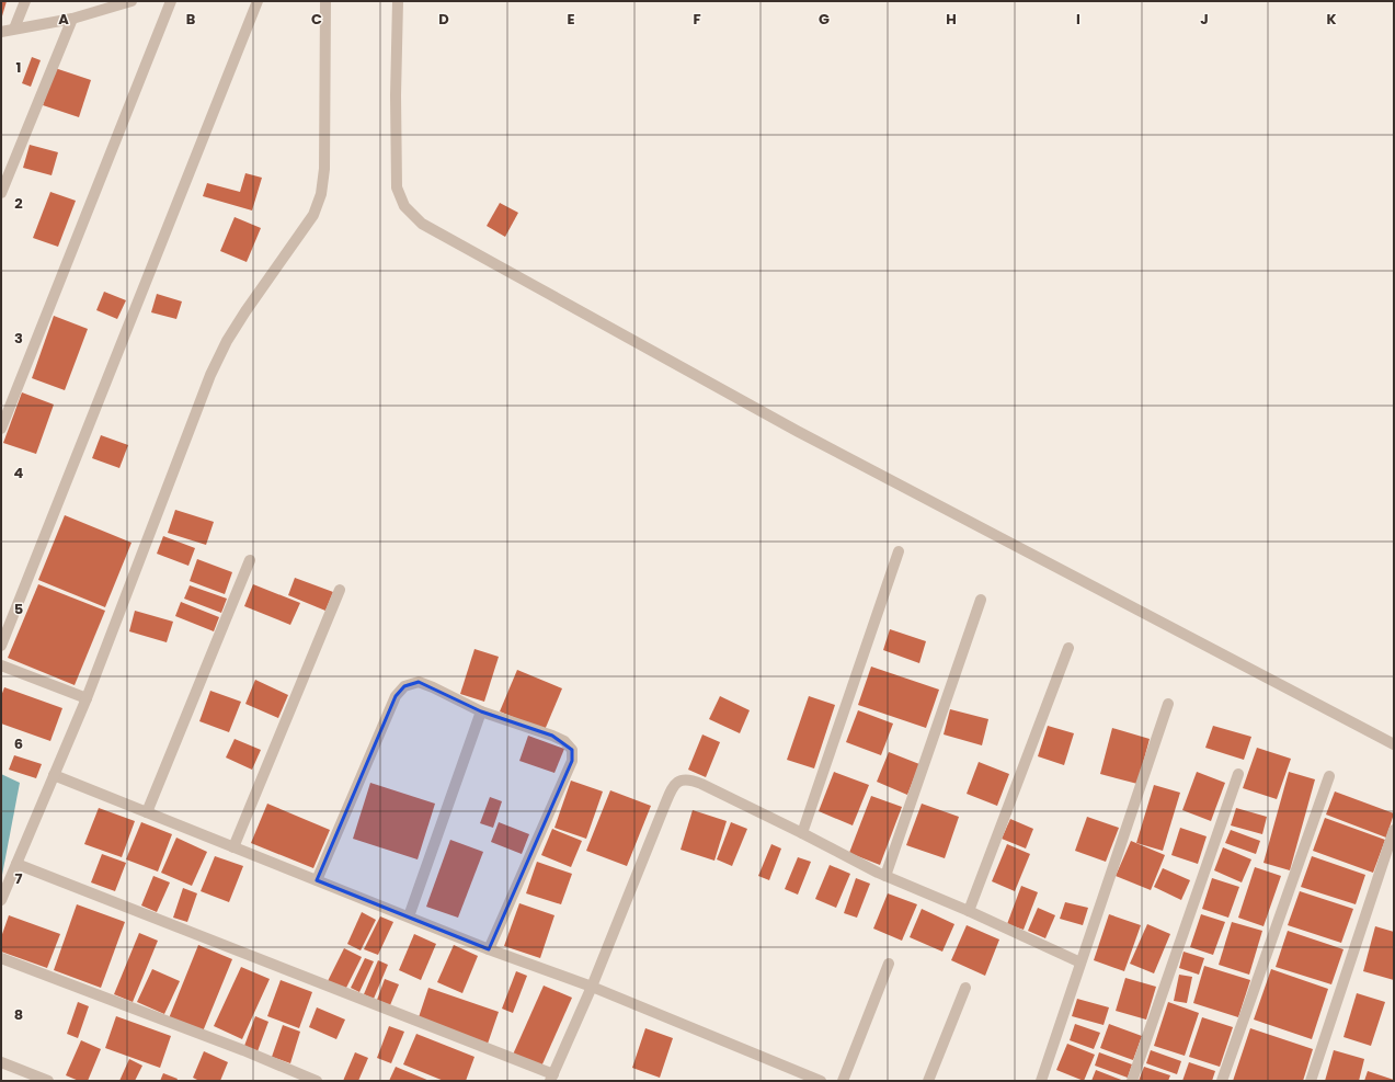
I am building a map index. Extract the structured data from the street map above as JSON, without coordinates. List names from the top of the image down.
{
  "grid": {
    "columns": [
      "A",
      "B",
      "C",
      "D",
      "E",
      "F",
      "G",
      "H",
      "I",
      "J",
      "K"
    ],
    "rows": [
      "1",
      "2",
      "3",
      "4",
      "5",
      "6",
      "7",
      "8"
    ]
  }
}
